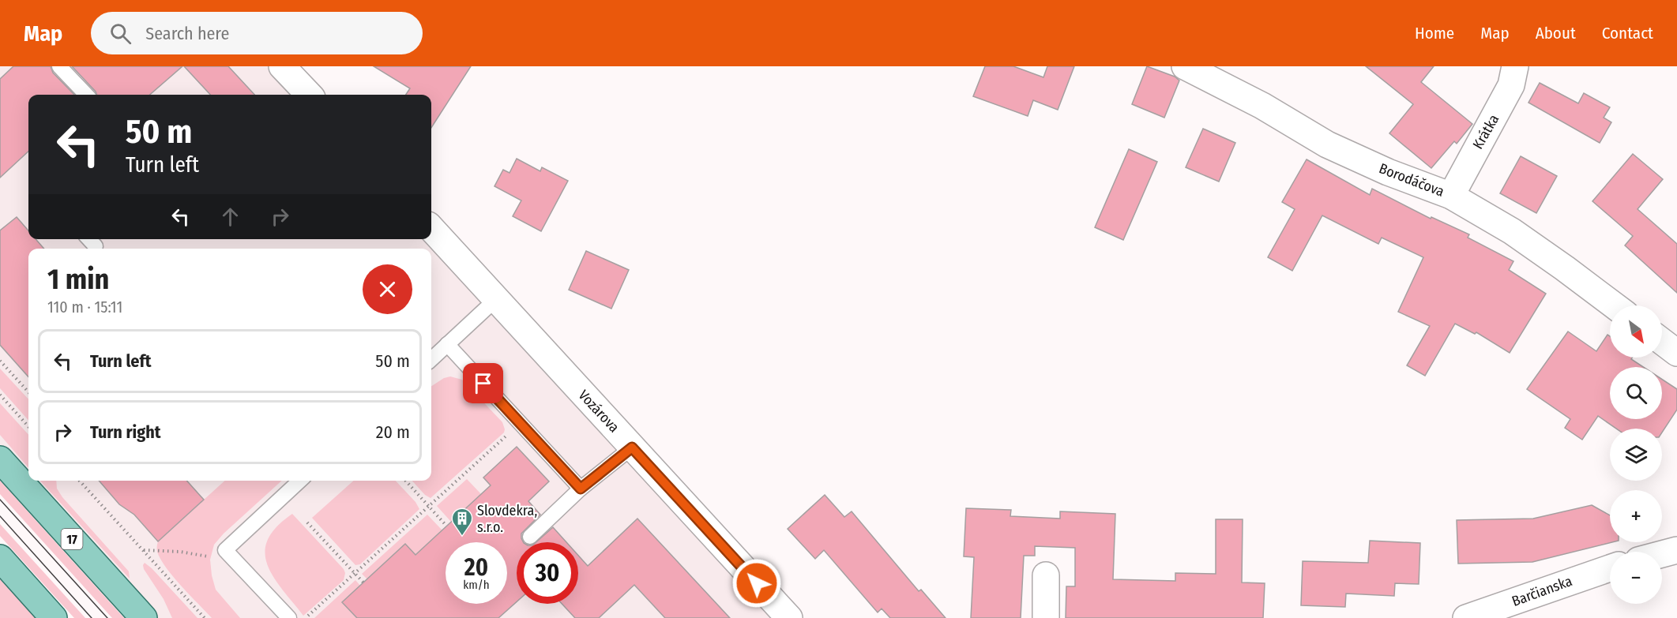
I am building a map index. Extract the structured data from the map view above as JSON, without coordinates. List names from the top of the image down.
{
  "streets": {
    "main road": ["17"],
    "street": [
      "Krátka",
      "Borodáčova",
      "Vozárova",
      "Barčianska"
    ]
  },
  "crossings": [
    ["Krátka", "Borodáčova"]
  ],
  "places": {
    "building": ["Slovdekra, s.r.o."]
  },
  "north": "bottom right",
  "page": {
    "header": "Map",
    "search": "Search here",
    "nav": [
      "Home",
      "Map",
      "About",
      "Contact"
    ],
    "turn": ["50 m", "Turn left"],
    "heading": ["1 min", "110 m · 15:11"],
    "map_buttons": ["+", "−"],
    "list": [
      {
        "name": "Turn left",
        "value": "50 m"
      },
      {
        "name": "Turn right",
        "value": "20 m"
      }
    ],
    "speed": "20 km/h",
    "limit": "30"
  }
}
